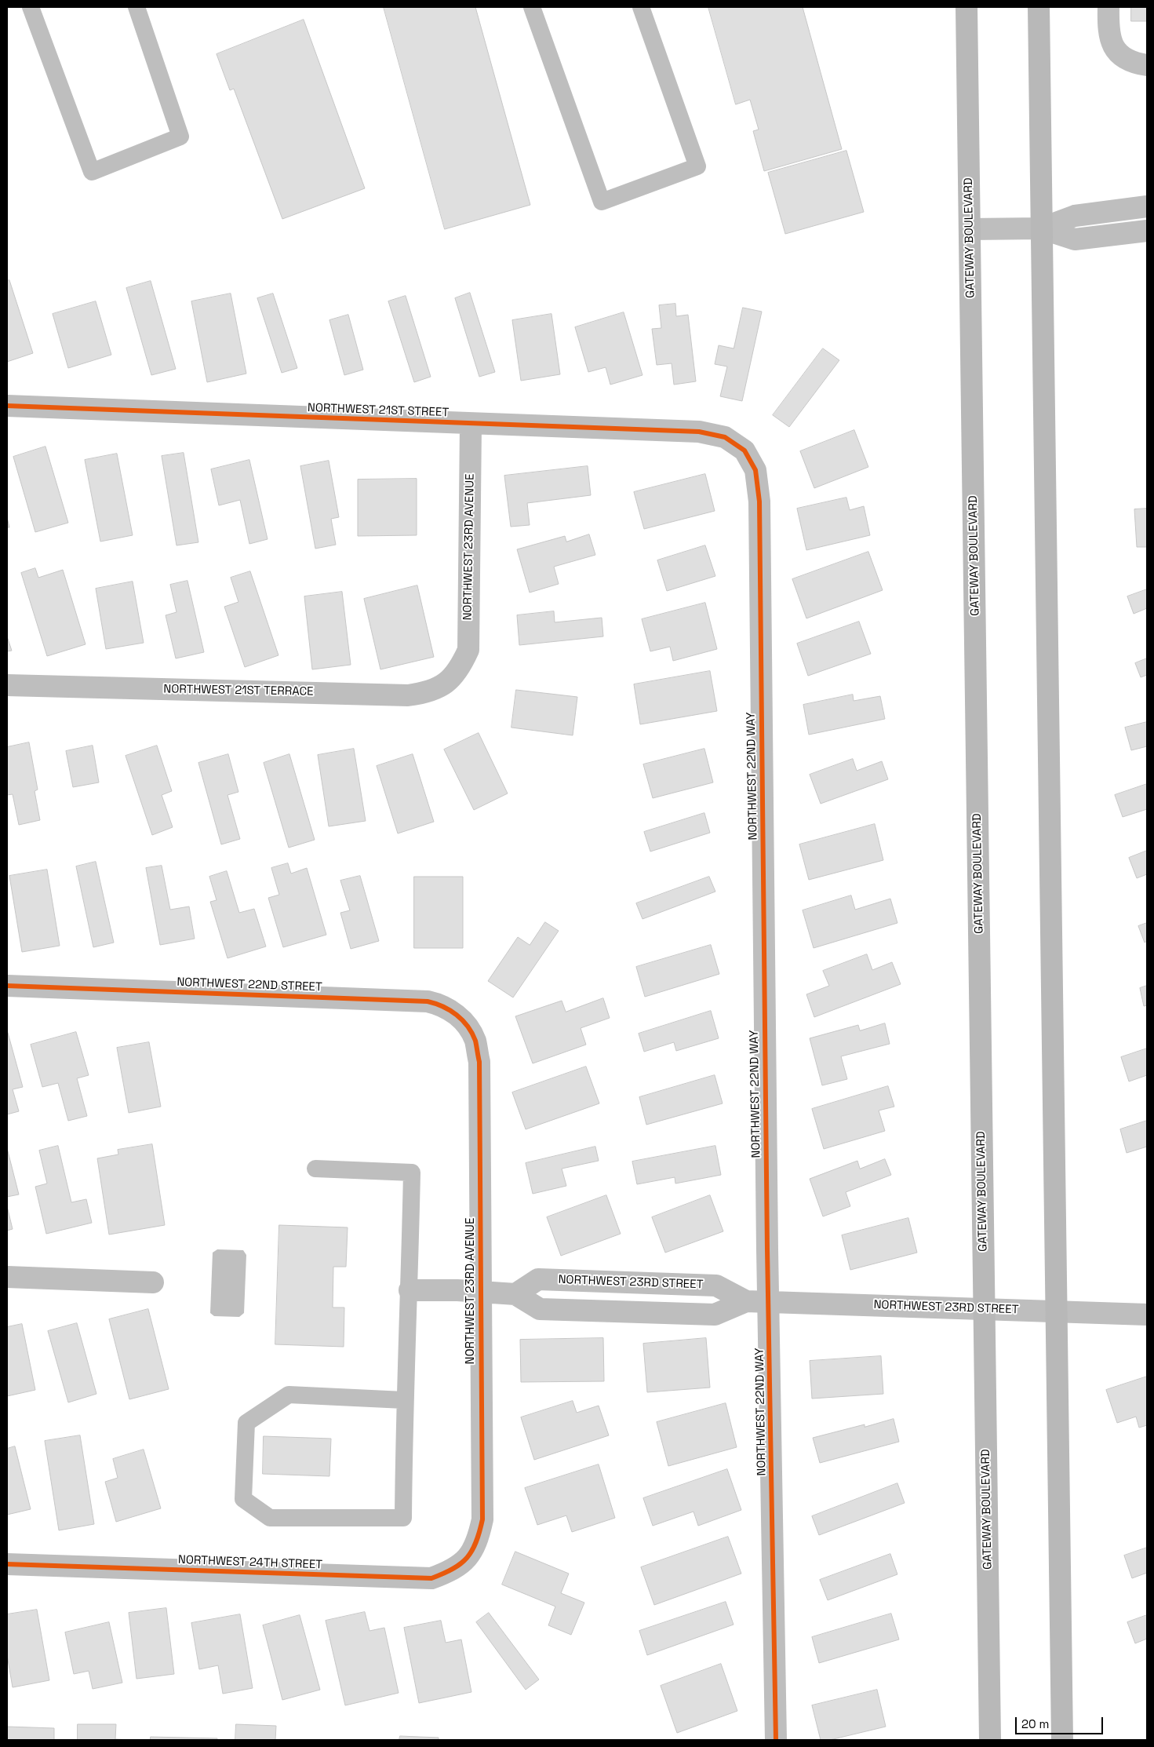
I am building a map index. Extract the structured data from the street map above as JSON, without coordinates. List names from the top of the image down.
{
  "streets": {
    "main road": ["GATEWAY BOULEVARD"],
    "street": [
      "NORTHWEST 21ST STREET",
      "NORTHWEST 23RD AVENUE",
      "NORTHWEST 21ST TERRACE",
      "NORTHWEST 22ND WAY",
      "NORTHWEST 22ND STREET",
      "NORTHWEST 23RD STREET",
      "NORTHWEST 24TH STREET"
    ]
  },
  "crossings": [
    ["GATEWAY BOULEVARD", "NORTHWEST 23RD STREET"],
    ["NORTHWEST 21ST STREET", "NORTHWEST 23RD AVENUE"],
    ["NORTHWEST 21ST STREET", "NORTHWEST 22ND WAY"],
    ["NORTHWEST 23RD AVENUE", "NORTHWEST 21ST TERRACE"],
    ["NORTHWEST 23RD AVENUE", "NORTHWEST 22ND STREET"],
    ["NORTHWEST 23RD AVENUE", "NORTHWEST 23RD STREET"],
    ["NORTHWEST 23RD AVENUE", "NORTHWEST 24TH STREET"],
    ["NORTHWEST 22ND WAY", "NORTHWEST 23RD STREET"]
  ],
  "scale_bar": "20 m"
}
